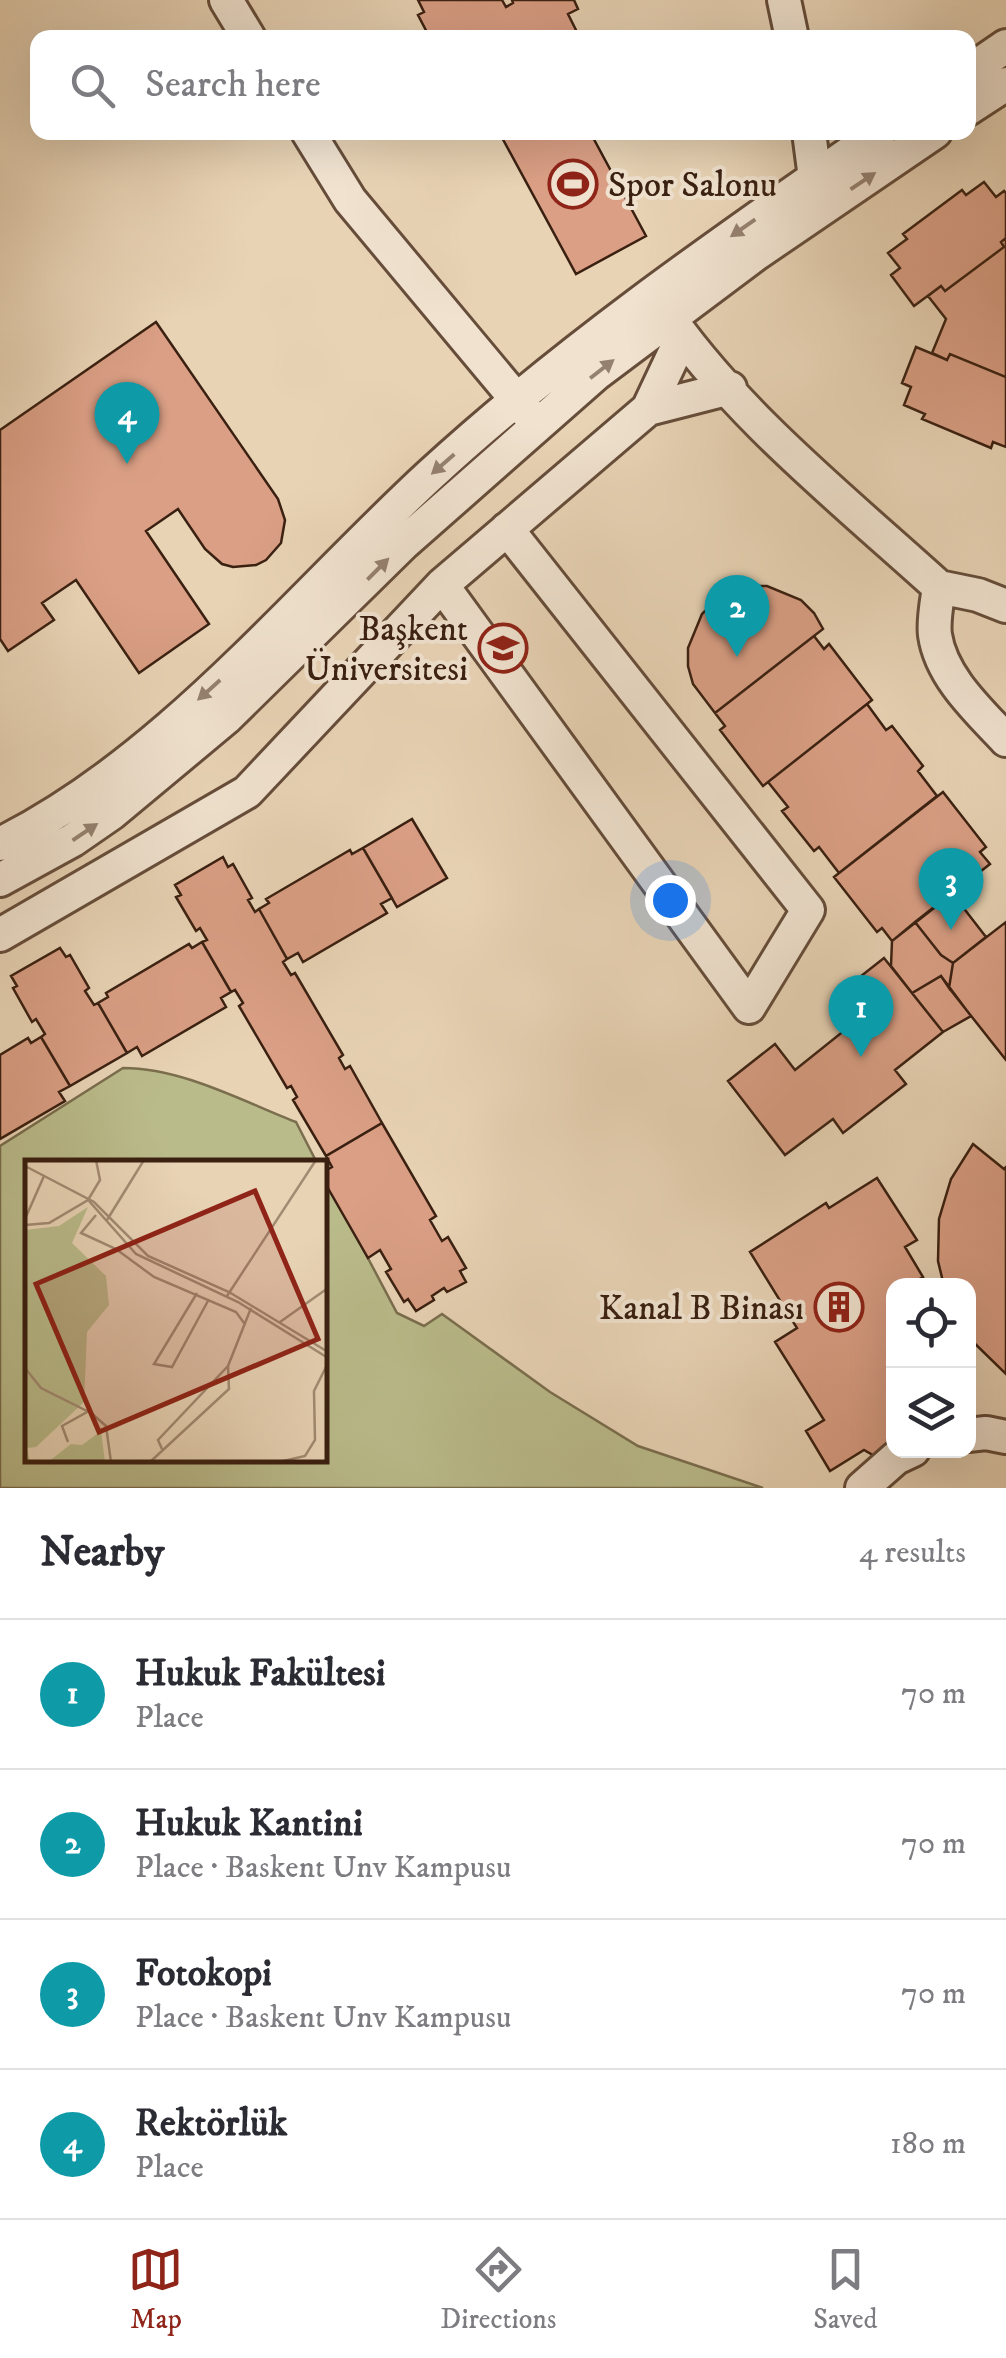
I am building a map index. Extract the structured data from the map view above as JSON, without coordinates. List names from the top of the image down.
{
  "places": {
    "sports": ["Spor Salonu"],
    "school or university": ["Başkent Üniversitesi"],
    "building": ["Kanal B Binası"]
  },
  "page": {
    "search": "Search here",
    "pins": [
      "4",
      "2",
      "3",
      "1"
    ],
    "heading": ["Nearby", "4 results"],
    "list": [
      {
        "mark": "1",
        "name": "Hukuk Fakültesi",
        "note": "Place",
        "value": "70 m"
      },
      {
        "mark": "2",
        "name": "Hukuk Kantini",
        "note": "Place · Baskent Unv Kampusu",
        "value": "70 m"
      },
      {
        "mark": "3",
        "name": "Fotokopi",
        "note": "Place · Baskent Unv Kampusu",
        "value": "70 m"
      },
      {
        "mark": "4",
        "name": "Rektörlük",
        "note": "Place",
        "value": "180 m"
      }
    ],
    "nav": ["Map", "Directions", "Saved"]
  }
}
